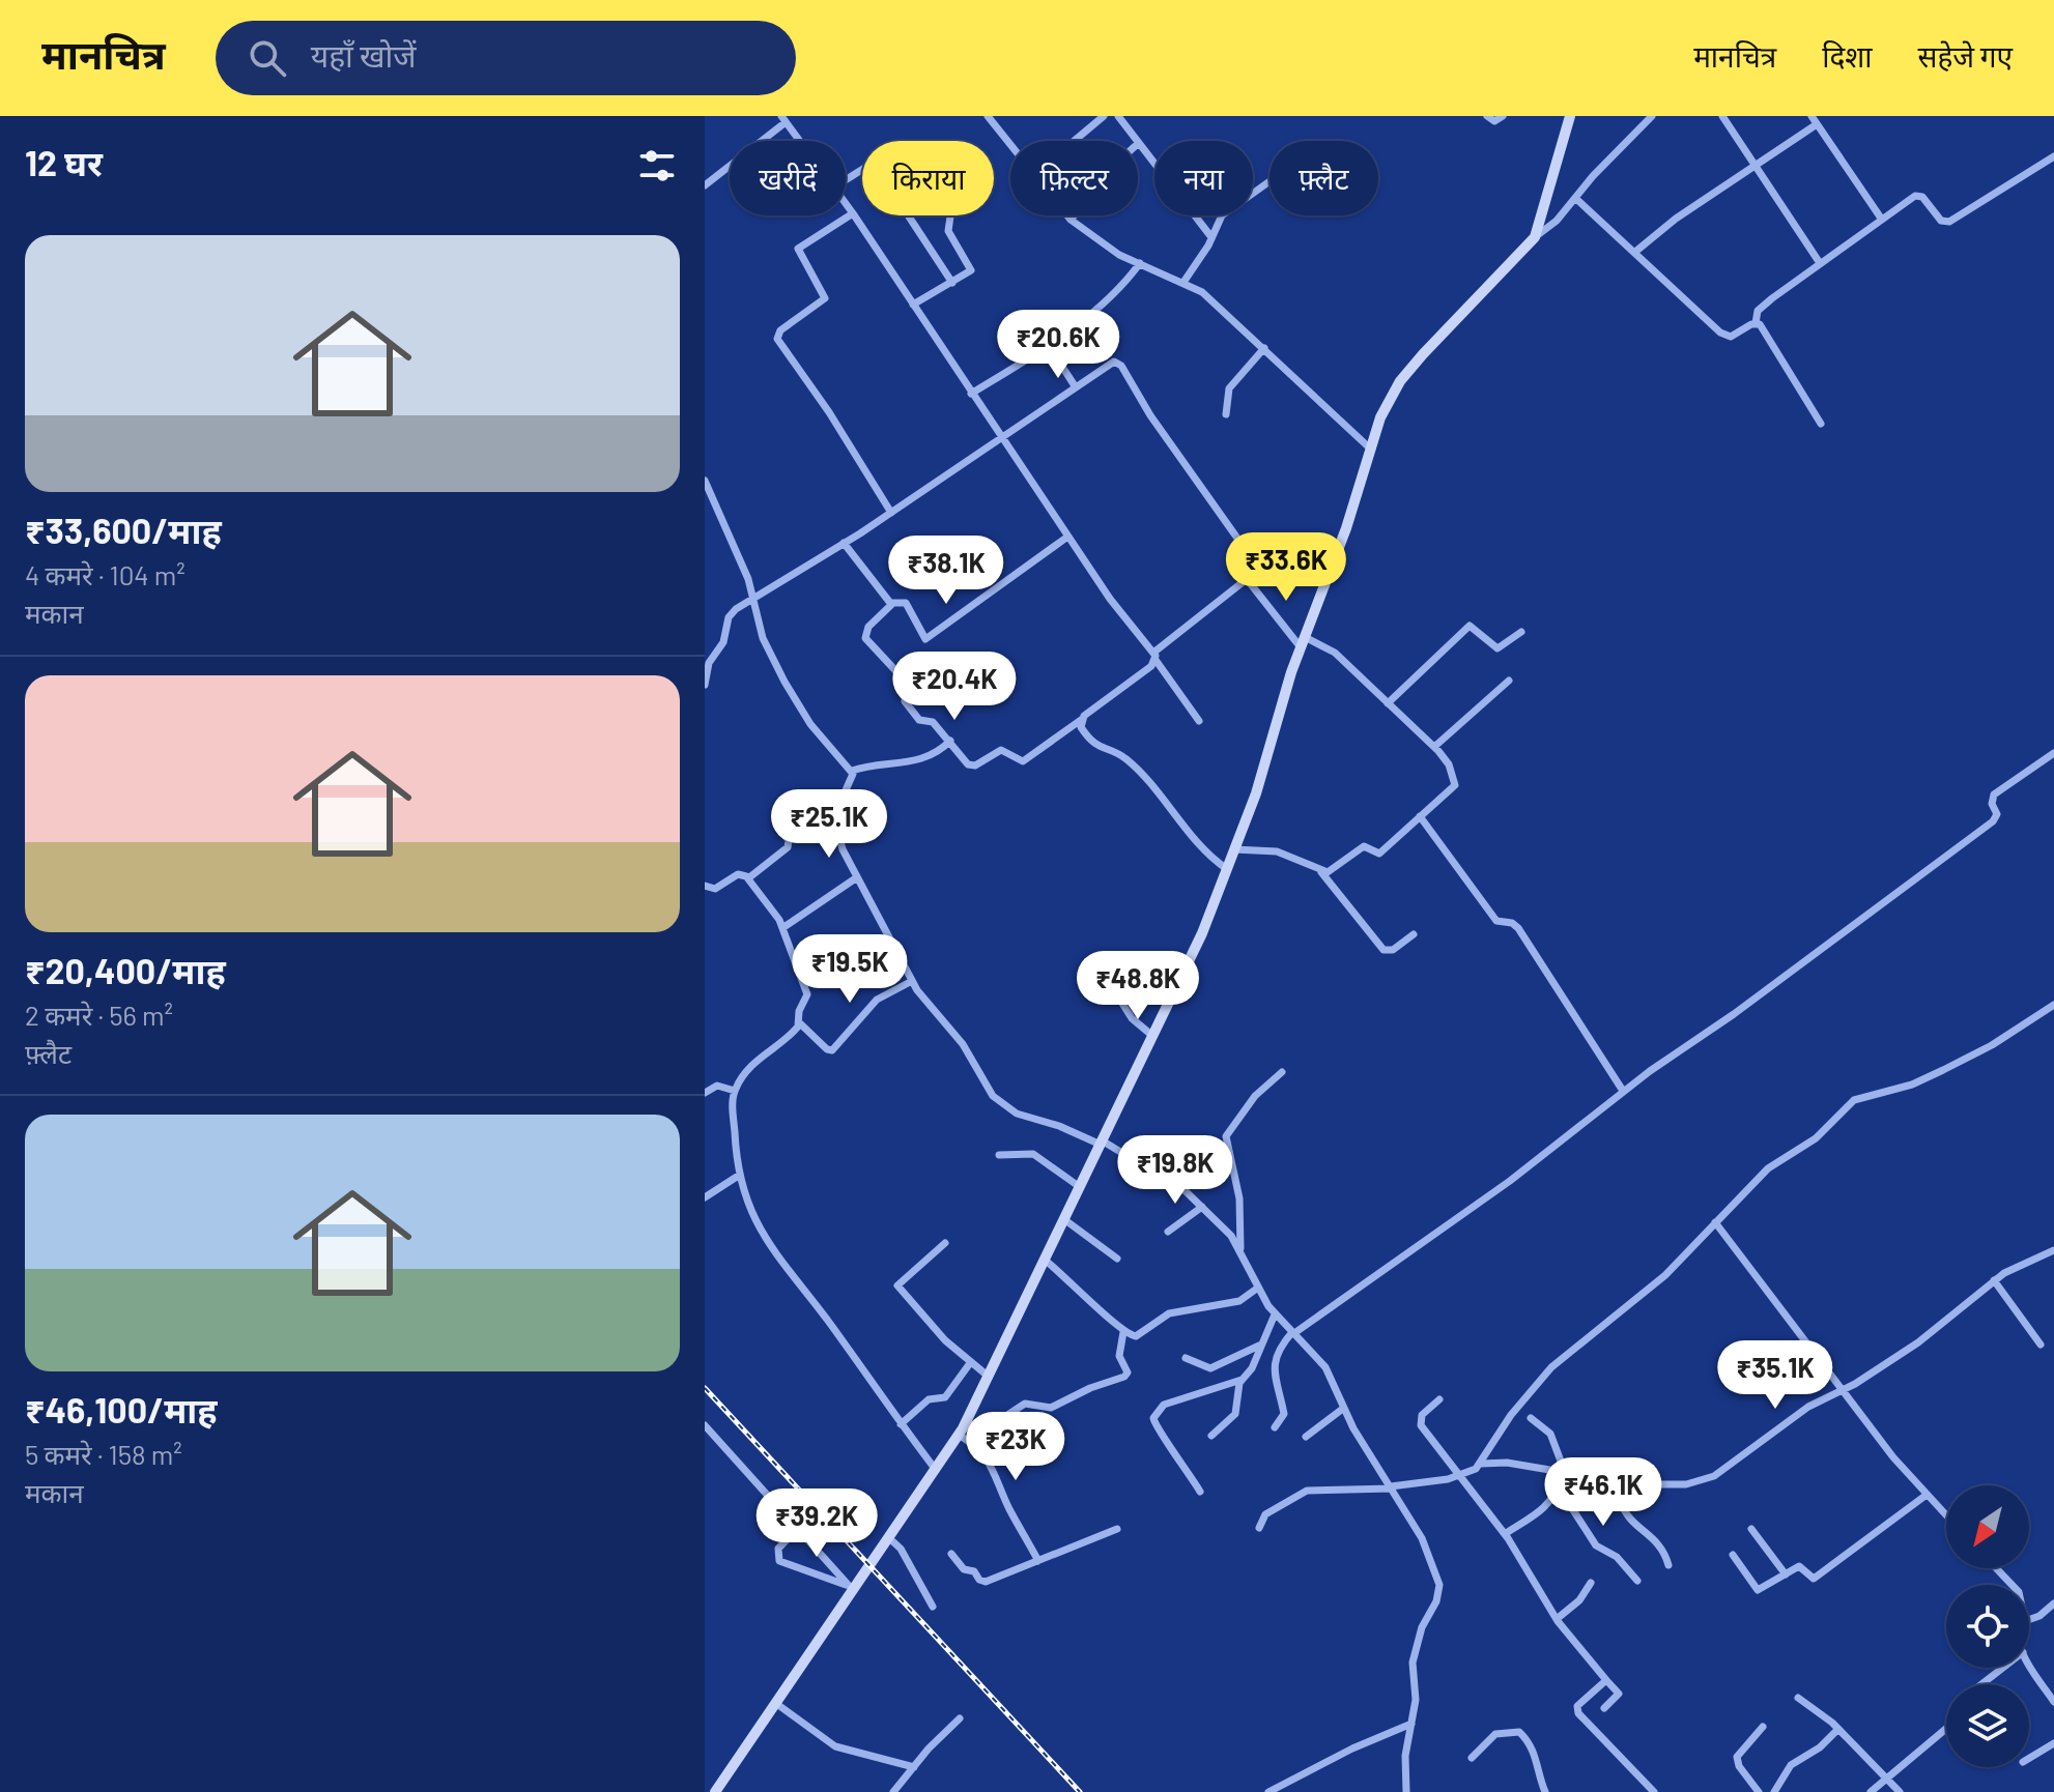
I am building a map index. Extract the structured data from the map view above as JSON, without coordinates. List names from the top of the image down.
{
  "north": "bottom left",
  "page": {
    "header": "मानचित्र",
    "search": "यहाँ खोजें",
    "nav": ["मानचित्र", "दिशा", "सहेजे गए"],
    "heading": "12 घर",
    "chip": [
      "खरीदें",
      "किराया",
      "फ़िल्टर",
      "नया",
      "फ़्लैट"
    ],
    "list": [
      {
        "name": "₹33,600/माह",
        "note": "4 कमरे · 104 m² · मकान"
      },
      {
        "name": "₹20,400/माह",
        "note": "2 कमरे · 56 m² · फ़्लैट"
      },
      {
        "name": "₹46,100/माह",
        "note": "5 कमरे · 158 m² · मकान"
      }
    ],
    "price": [
      "₹20.6K",
      "₹33.6K",
      "₹38.1K",
      "₹20.4K",
      "₹25.1K",
      "₹19.5K",
      "₹48.8K",
      "₹19.8K",
      "₹35.1K",
      "₹23K",
      "₹46.1K",
      "₹39.2K"
    ]
  }
}
